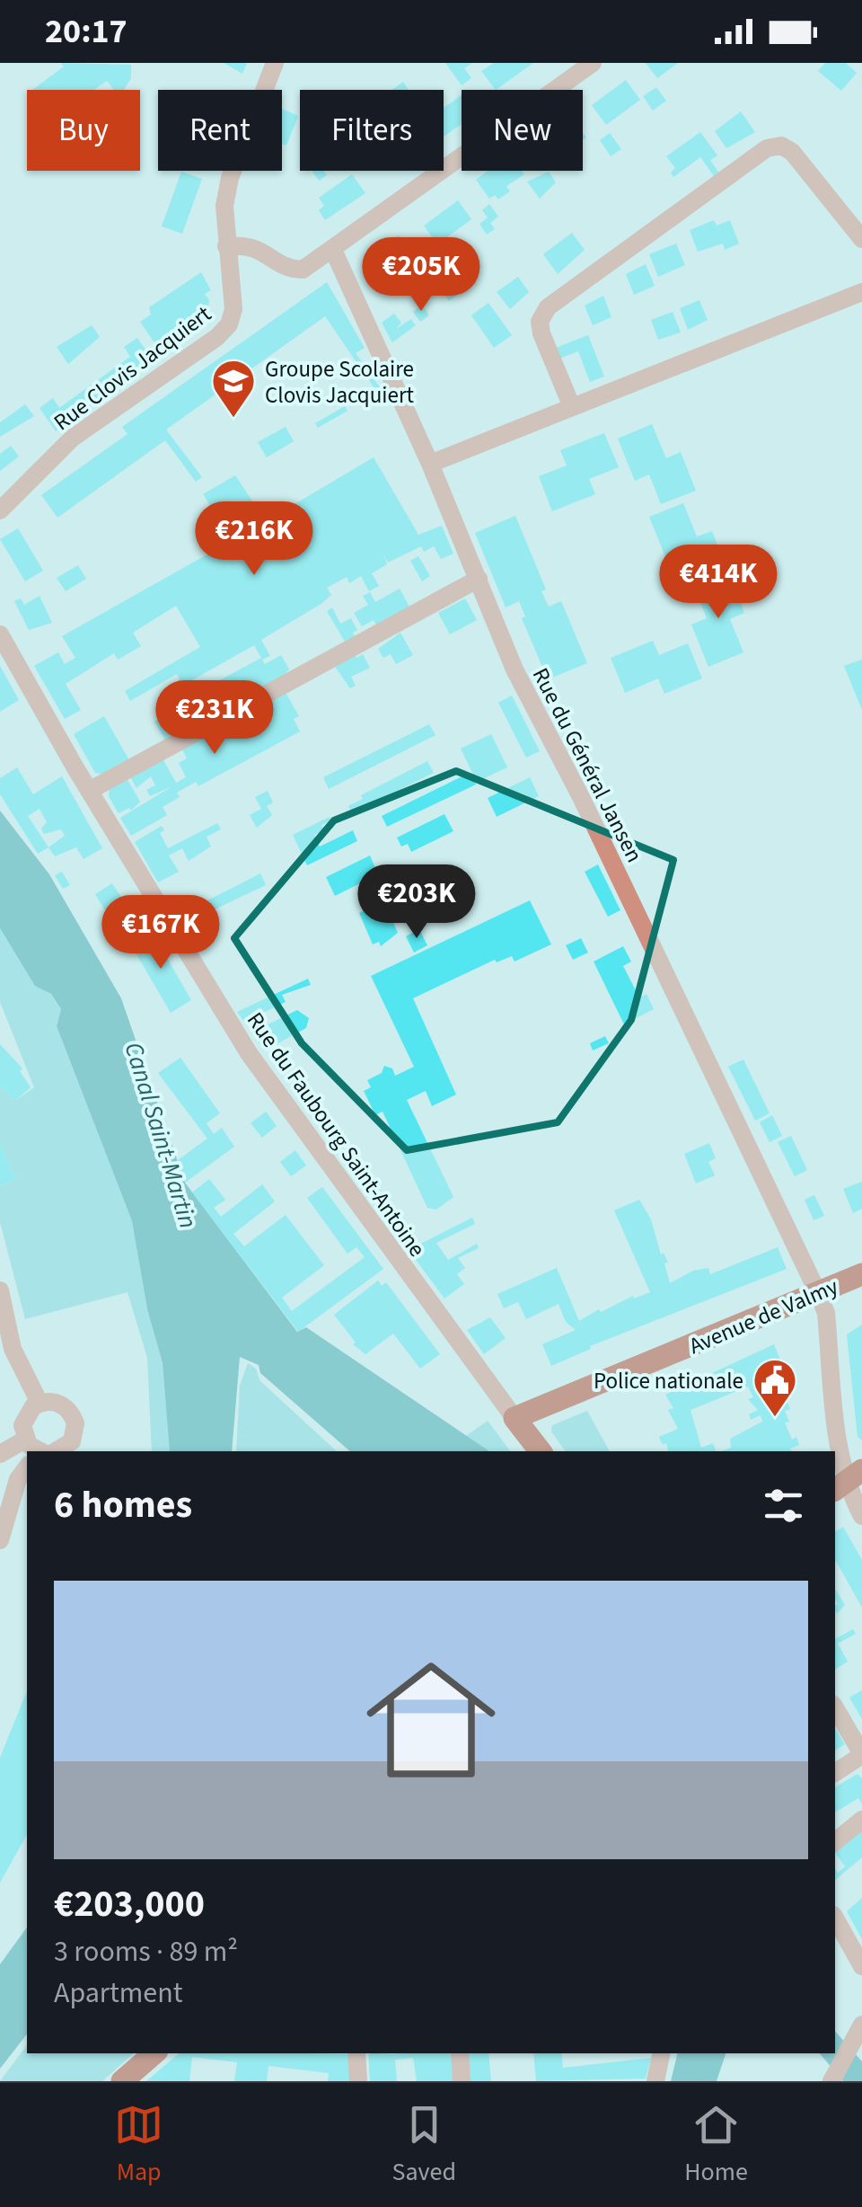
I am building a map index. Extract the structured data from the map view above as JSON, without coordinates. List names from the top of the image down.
{
  "streets": {
    "main road": ["Avenue de Valmy"],
    "street": ["Rue Clovis Jacquiert", "Rue du Général Jansen", "Rue du Faubourg Saint-Antoine"]
  },
  "crossings": [
    ["Rue du Général Jansen", "Avenue de Valmy"],
    ["Rue du Faubourg Saint-Antoine", "Avenue de Valmy"]
  ],
  "water": ["Canal Saint-Martin"],
  "places": {
    "school or university": ["Groupe Scolaire Clovis Jacquiert"],
    "public building": ["Police nationale"]
  },
  "page": {
    "status": "20:17",
    "chip": [
      "Buy",
      "Rent",
      "Filters",
      "New"
    ],
    "price": [
      "€205K",
      "€216K",
      "€414K",
      "€231K",
      "€203K",
      "€167K"
    ],
    "heading": "6 homes",
    "list": [
      {
        "name": "€203,000",
        "note": "3 rooms · 89 m² · Apartment"
      }
    ],
    "tabs": ["Map", "Saved", "Home"]
  }
}
